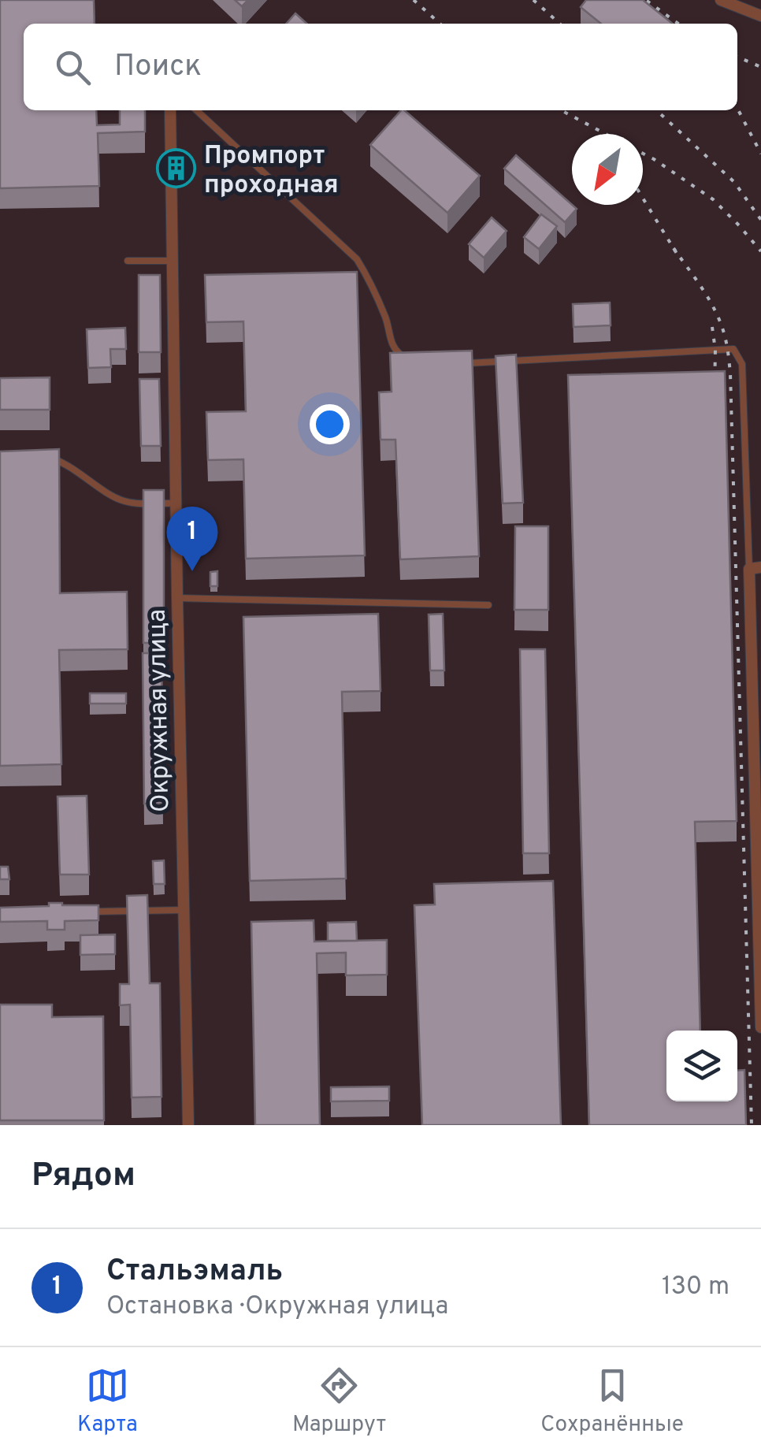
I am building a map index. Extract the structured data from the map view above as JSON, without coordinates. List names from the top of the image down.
{
  "streets": {
    "street": ["Окружная улица"]
  },
  "places": {
    "building": ["Промпорт проходная"]
  },
  "north": "bottom left",
  "page": {
    "search": "Поиск",
    "pins": "1",
    "heading": "Рядом",
    "list": [
      {
        "mark": "1",
        "name": "Стальэмаль",
        "note": "Остановка · Окружная улица",
        "value": "130 m"
      }
    ],
    "nav": ["Карта", "Маршрут", "Сохранённые"]
  }
}
